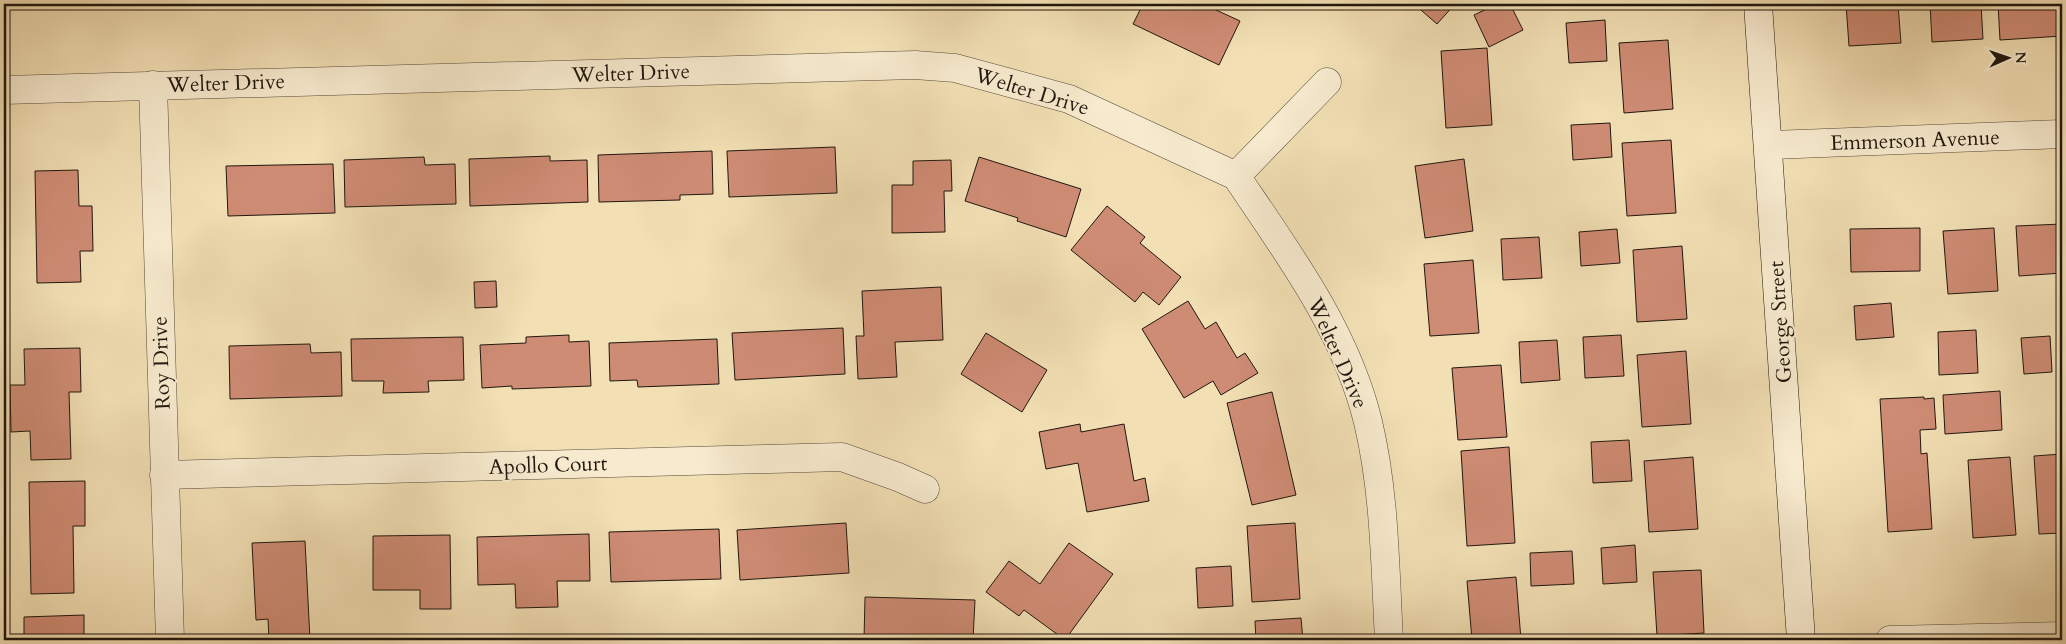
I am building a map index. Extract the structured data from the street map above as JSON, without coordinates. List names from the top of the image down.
{
  "streets": {
    "street": [
      "Welter Drive",
      "Emmerson Avenue",
      "George Street",
      "Roy Drive",
      "Apollo Court"
    ]
  },
  "crossings": [
    ["Welter Drive", "Roy Drive"],
    ["Emmerson Avenue", "George Street"],
    ["Roy Drive", "Apollo Court"]
  ],
  "north": "right"
}
